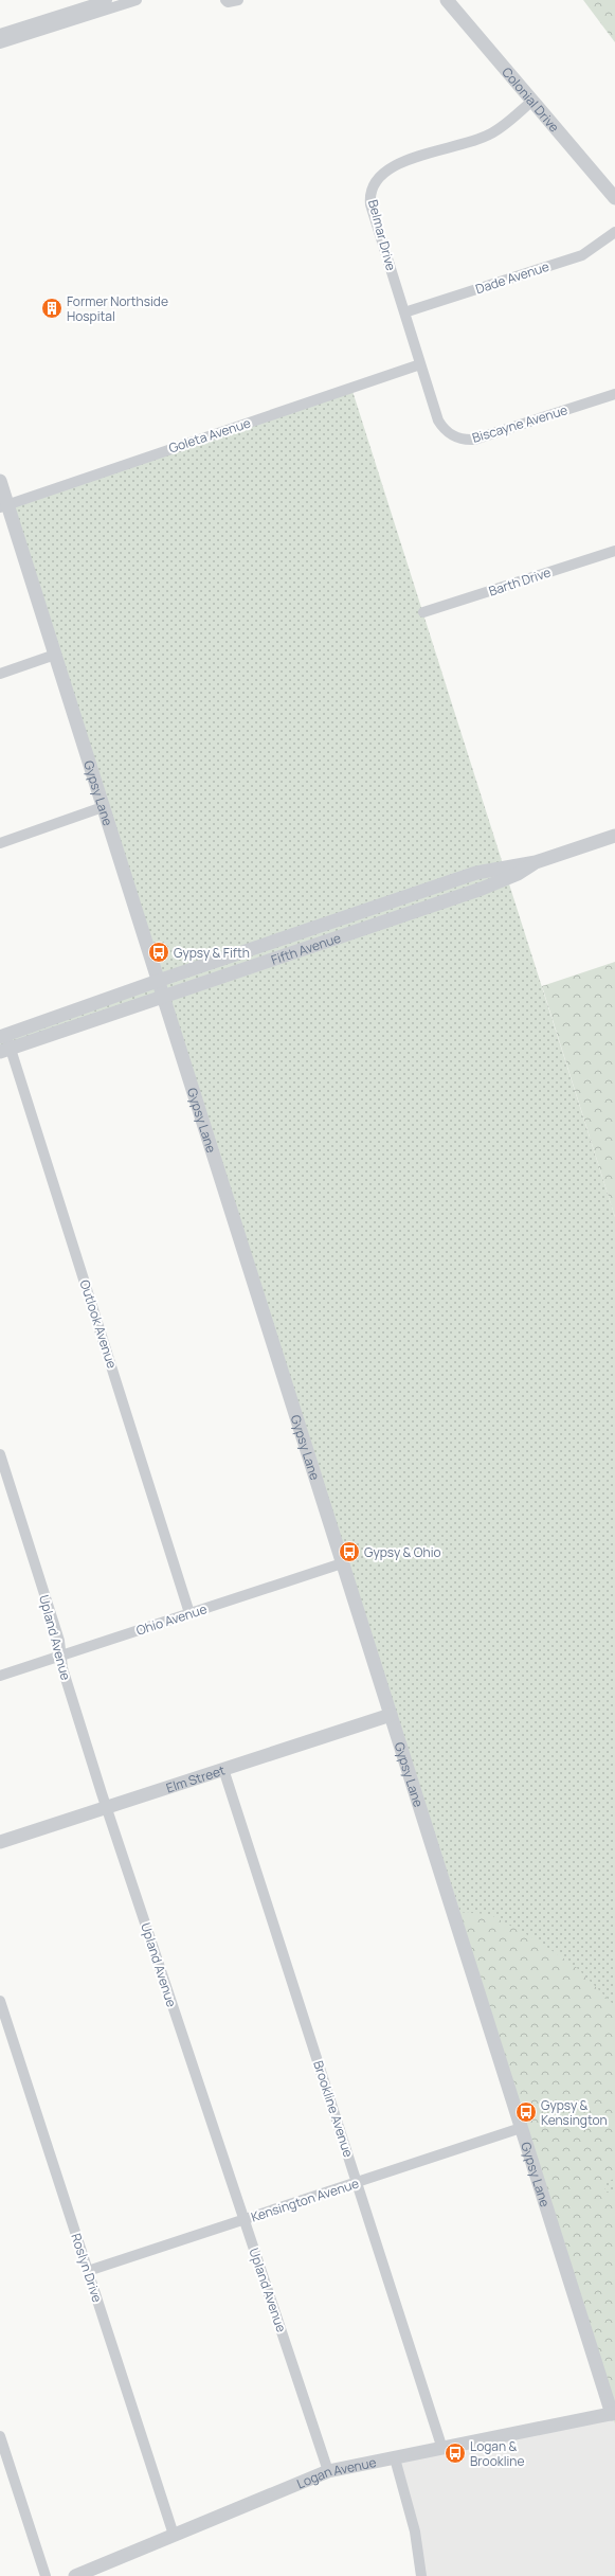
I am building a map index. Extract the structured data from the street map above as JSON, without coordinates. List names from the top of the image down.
{
  "streets": {
    "street": [
      "Colonial Drive",
      "Belmar Drive",
      "Dade Avenue",
      "Biscayne Avenue",
      "Goleta Avenue",
      "Barth Drive",
      "Gypsy Lane",
      "Fifth Avenue",
      "Outlook Avenue",
      "Ohio Avenue",
      "Upland Avenue",
      "Elm Street",
      "Brookline Avenue",
      "Kensington Avenue",
      "Roslyn Drive",
      "Logan Avenue"
    ]
  },
  "crossings": [
    ["Colonial Drive", "Belmar Drive"],
    ["Belmar Drive", "Dade Avenue"],
    ["Belmar Drive", "Biscayne Avenue"],
    ["Belmar Drive", "Goleta Avenue"],
    ["Biscayne Avenue", "Goleta Avenue"],
    ["Goleta Avenue", "Gypsy Lane"],
    ["Gypsy Lane", "Fifth Avenue"],
    ["Gypsy Lane", "Ohio Avenue"],
    ["Gypsy Lane", "Elm Street"],
    ["Gypsy Lane", "Kensington Avenue"],
    ["Gypsy Lane", "Logan Avenue"],
    ["Fifth Avenue", "Outlook Avenue"],
    ["Outlook Avenue", "Ohio Avenue"],
    ["Ohio Avenue", "Upland Avenue"],
    ["Upland Avenue", "Elm Street"],
    ["Upland Avenue", "Kensington Avenue"],
    ["Upland Avenue", "Logan Avenue"],
    ["Elm Street", "Brookline Avenue"],
    ["Brookline Avenue", "Kensington Avenue"],
    ["Brookline Avenue", "Logan Avenue"],
    ["Kensington Avenue", "Roslyn Drive"],
    ["Roslyn Drive", "Logan Avenue"]
  ],
  "places": {
    "building": ["Former Northside Hospital"],
    "bus stop": [
      "Gypsy & Fifth",
      "Gypsy & Ohio",
      "Gypsy & Kensington",
      "Logan & Brookline"
    ]
  }
}
